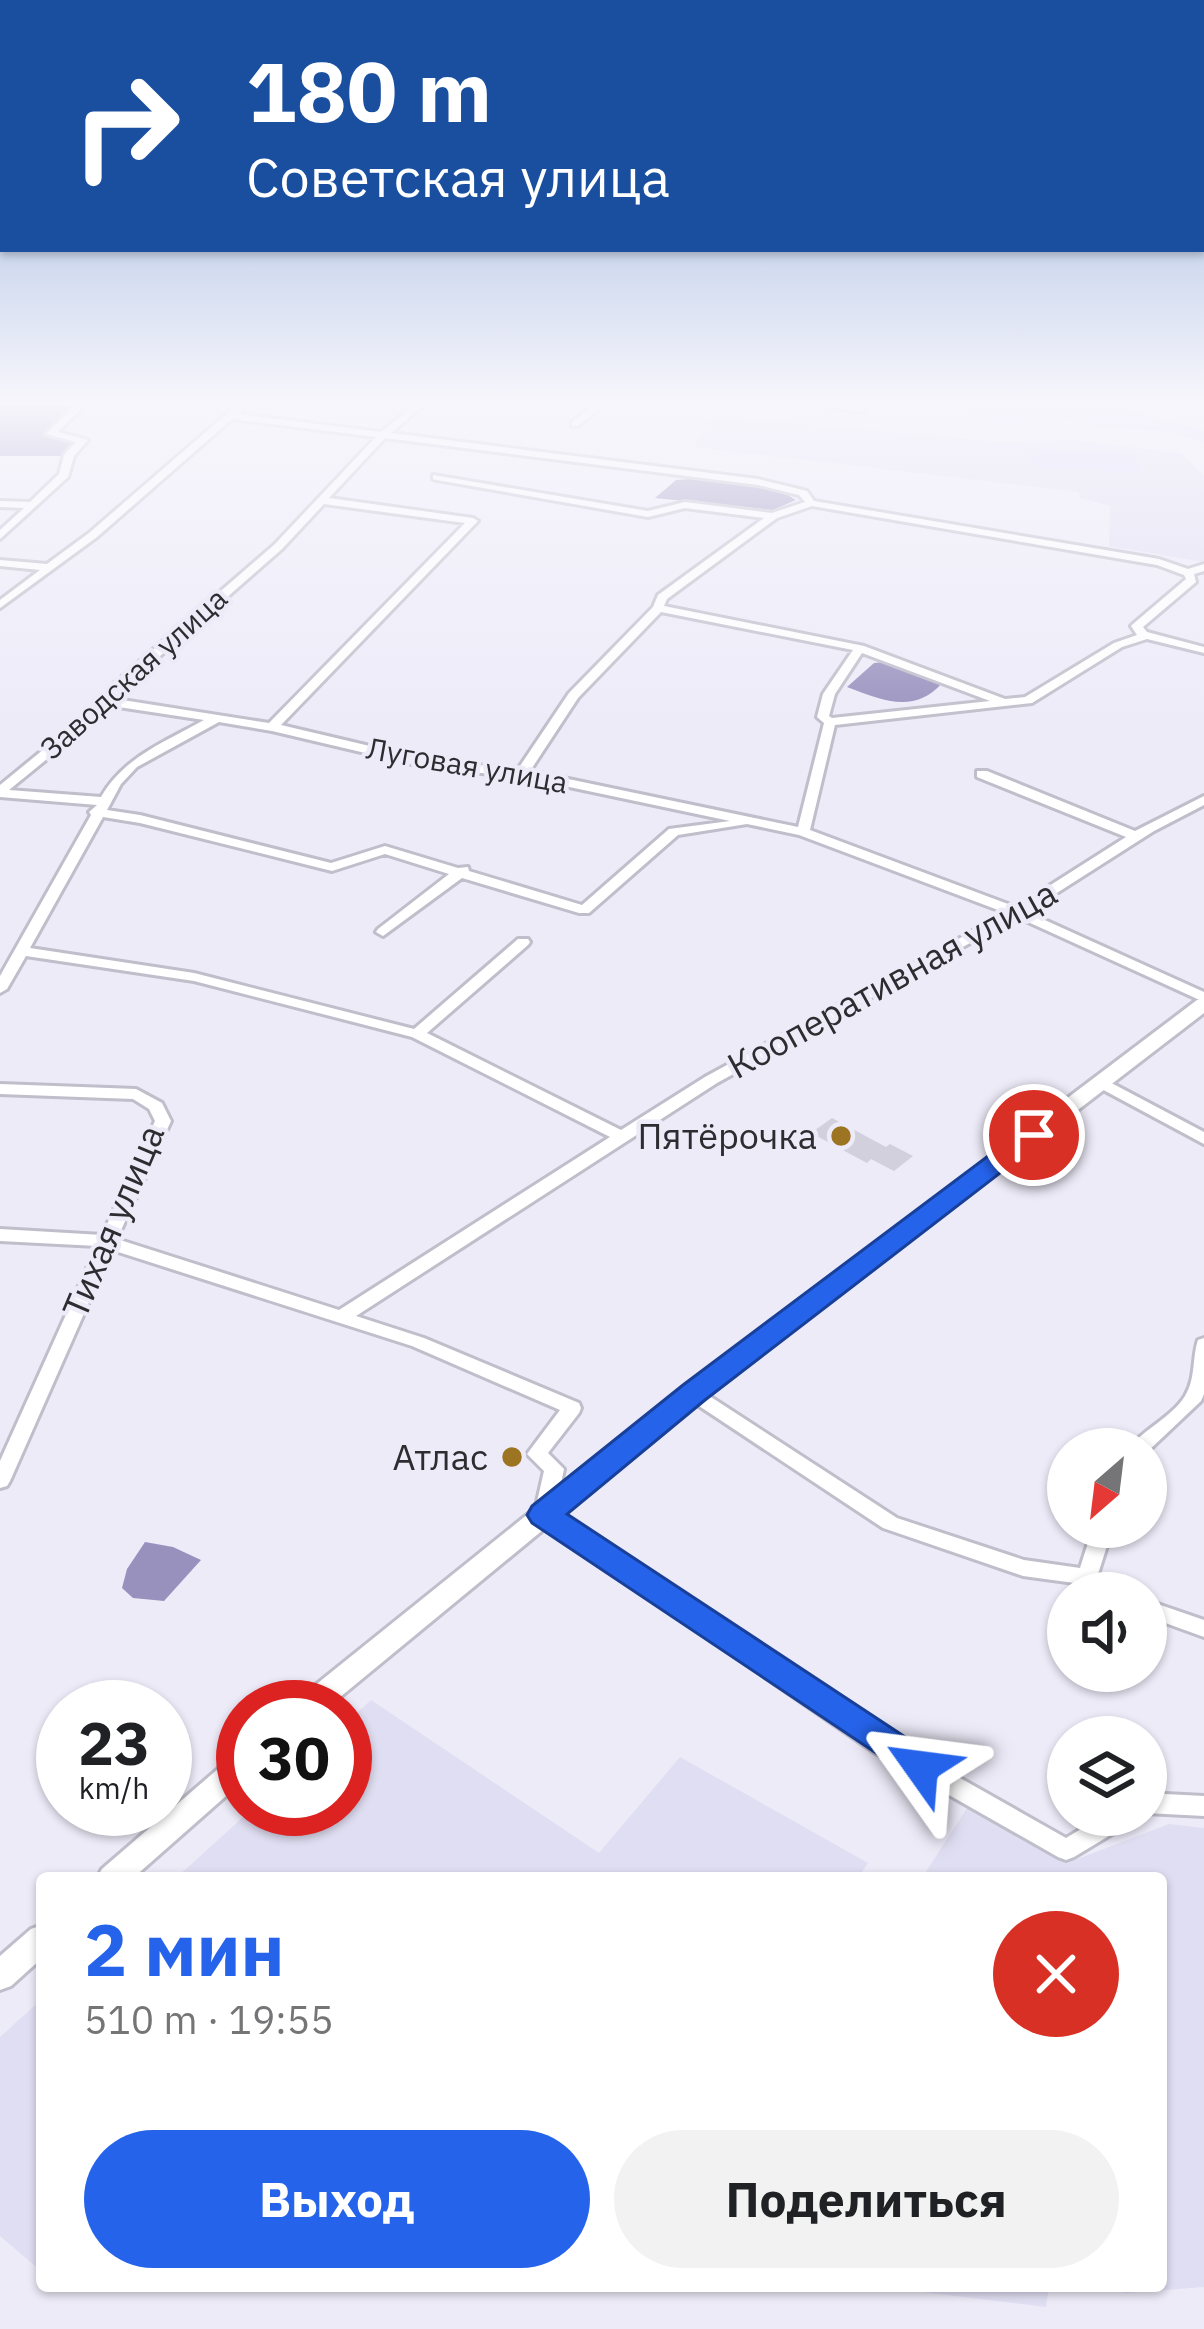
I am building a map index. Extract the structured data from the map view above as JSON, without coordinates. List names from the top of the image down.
{
  "streets": {
    "street": [
      "Заводская улица",
      "Луговая улица",
      "Кооперативная улица",
      "Тихая улица"
    ]
  },
  "crossings": [
    ["Заводская улица", "Луговая улица"],
    ["Луговая улица", "Кооперативная улица"]
  ],
  "places": ["Пятёрочка", "Атлас"],
  "north": "bottom left",
  "page": {
    "turn": ["180 m", "Советская улица"],
    "speed": "23 km/h",
    "limit": "30",
    "heading": ["2 мин", "510 m · 19:55"],
    "buttons": ["Выход", "Поделиться"]
  }
}
